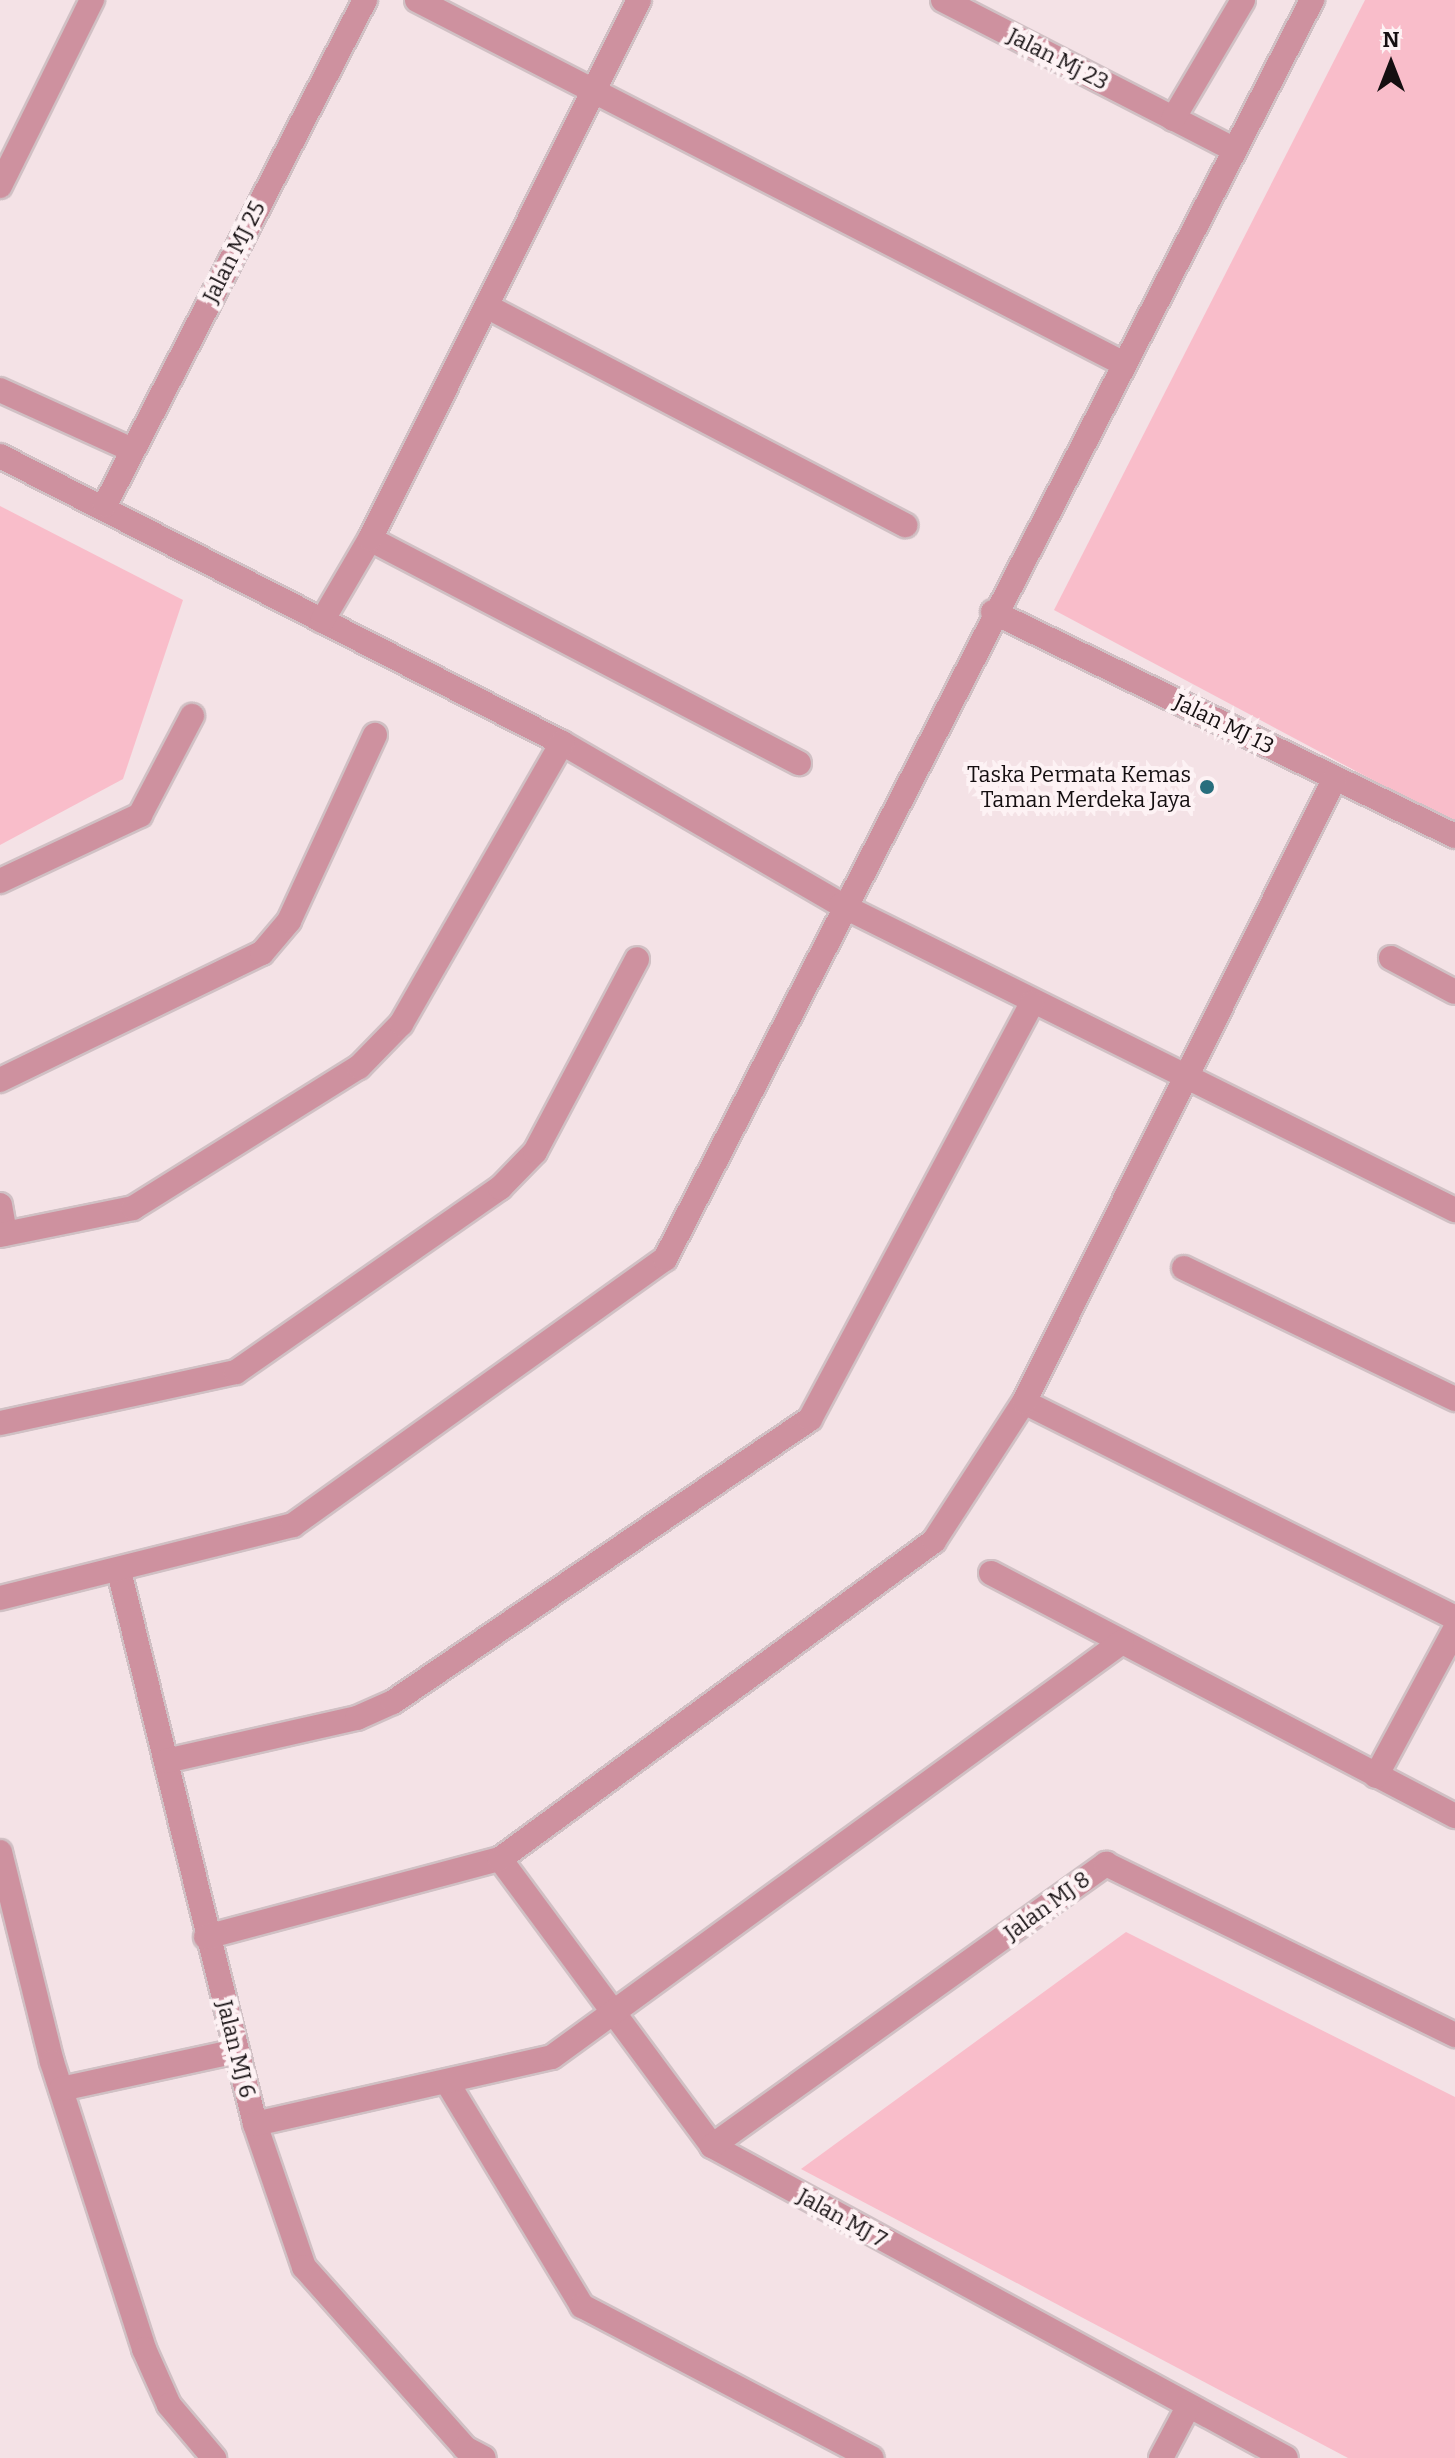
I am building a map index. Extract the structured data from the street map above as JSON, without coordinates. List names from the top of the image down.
{
  "streets": {
    "street": [
      "Jalan Mj 23",
      "Jalan MJ 25",
      "Jalan MJ 13",
      "Jalan MJ 8",
      "Jalan MJ 6",
      "Jalan MJ 7"
    ]
  },
  "crossings": [
    ["Jalan MJ 8", "Jalan MJ 7"]
  ],
  "places": ["Taska Permata Kemas Taman Merdeka Jaya"],
  "north": "top"
}
